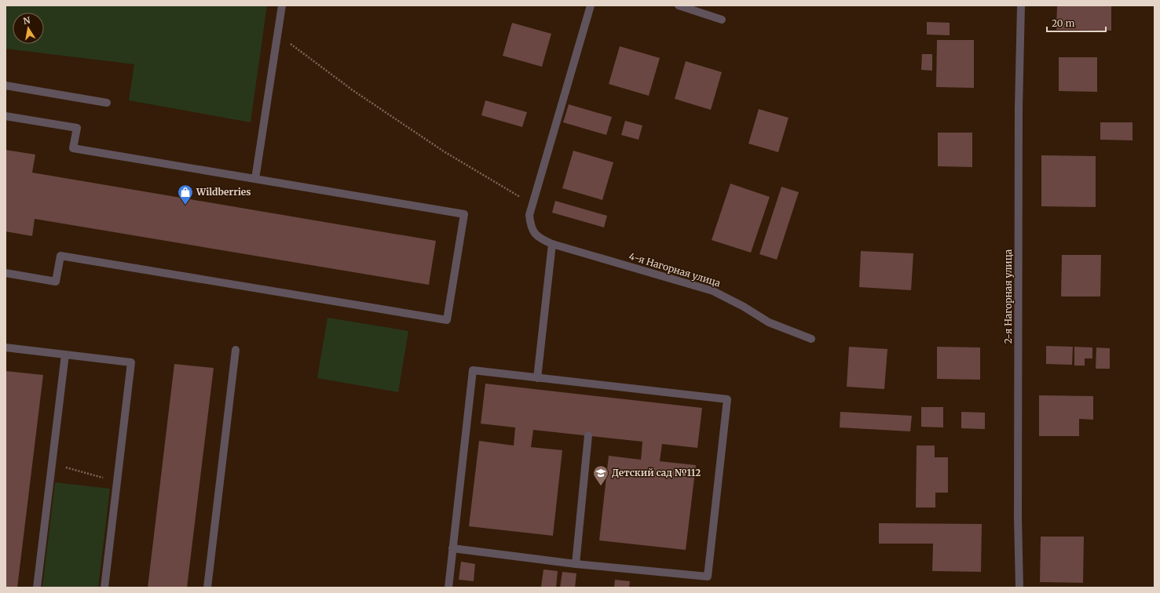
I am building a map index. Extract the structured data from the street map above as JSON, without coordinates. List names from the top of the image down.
{
  "streets": {
    "street": ["4-я Нагорная улица", "2-я Нагорная улица"]
  },
  "places": {
    "shop": ["Wildberries"],
    "school or university": ["Детский сад №112"]
  },
  "scale_bar": "20 m",
  "north": "top"
}
